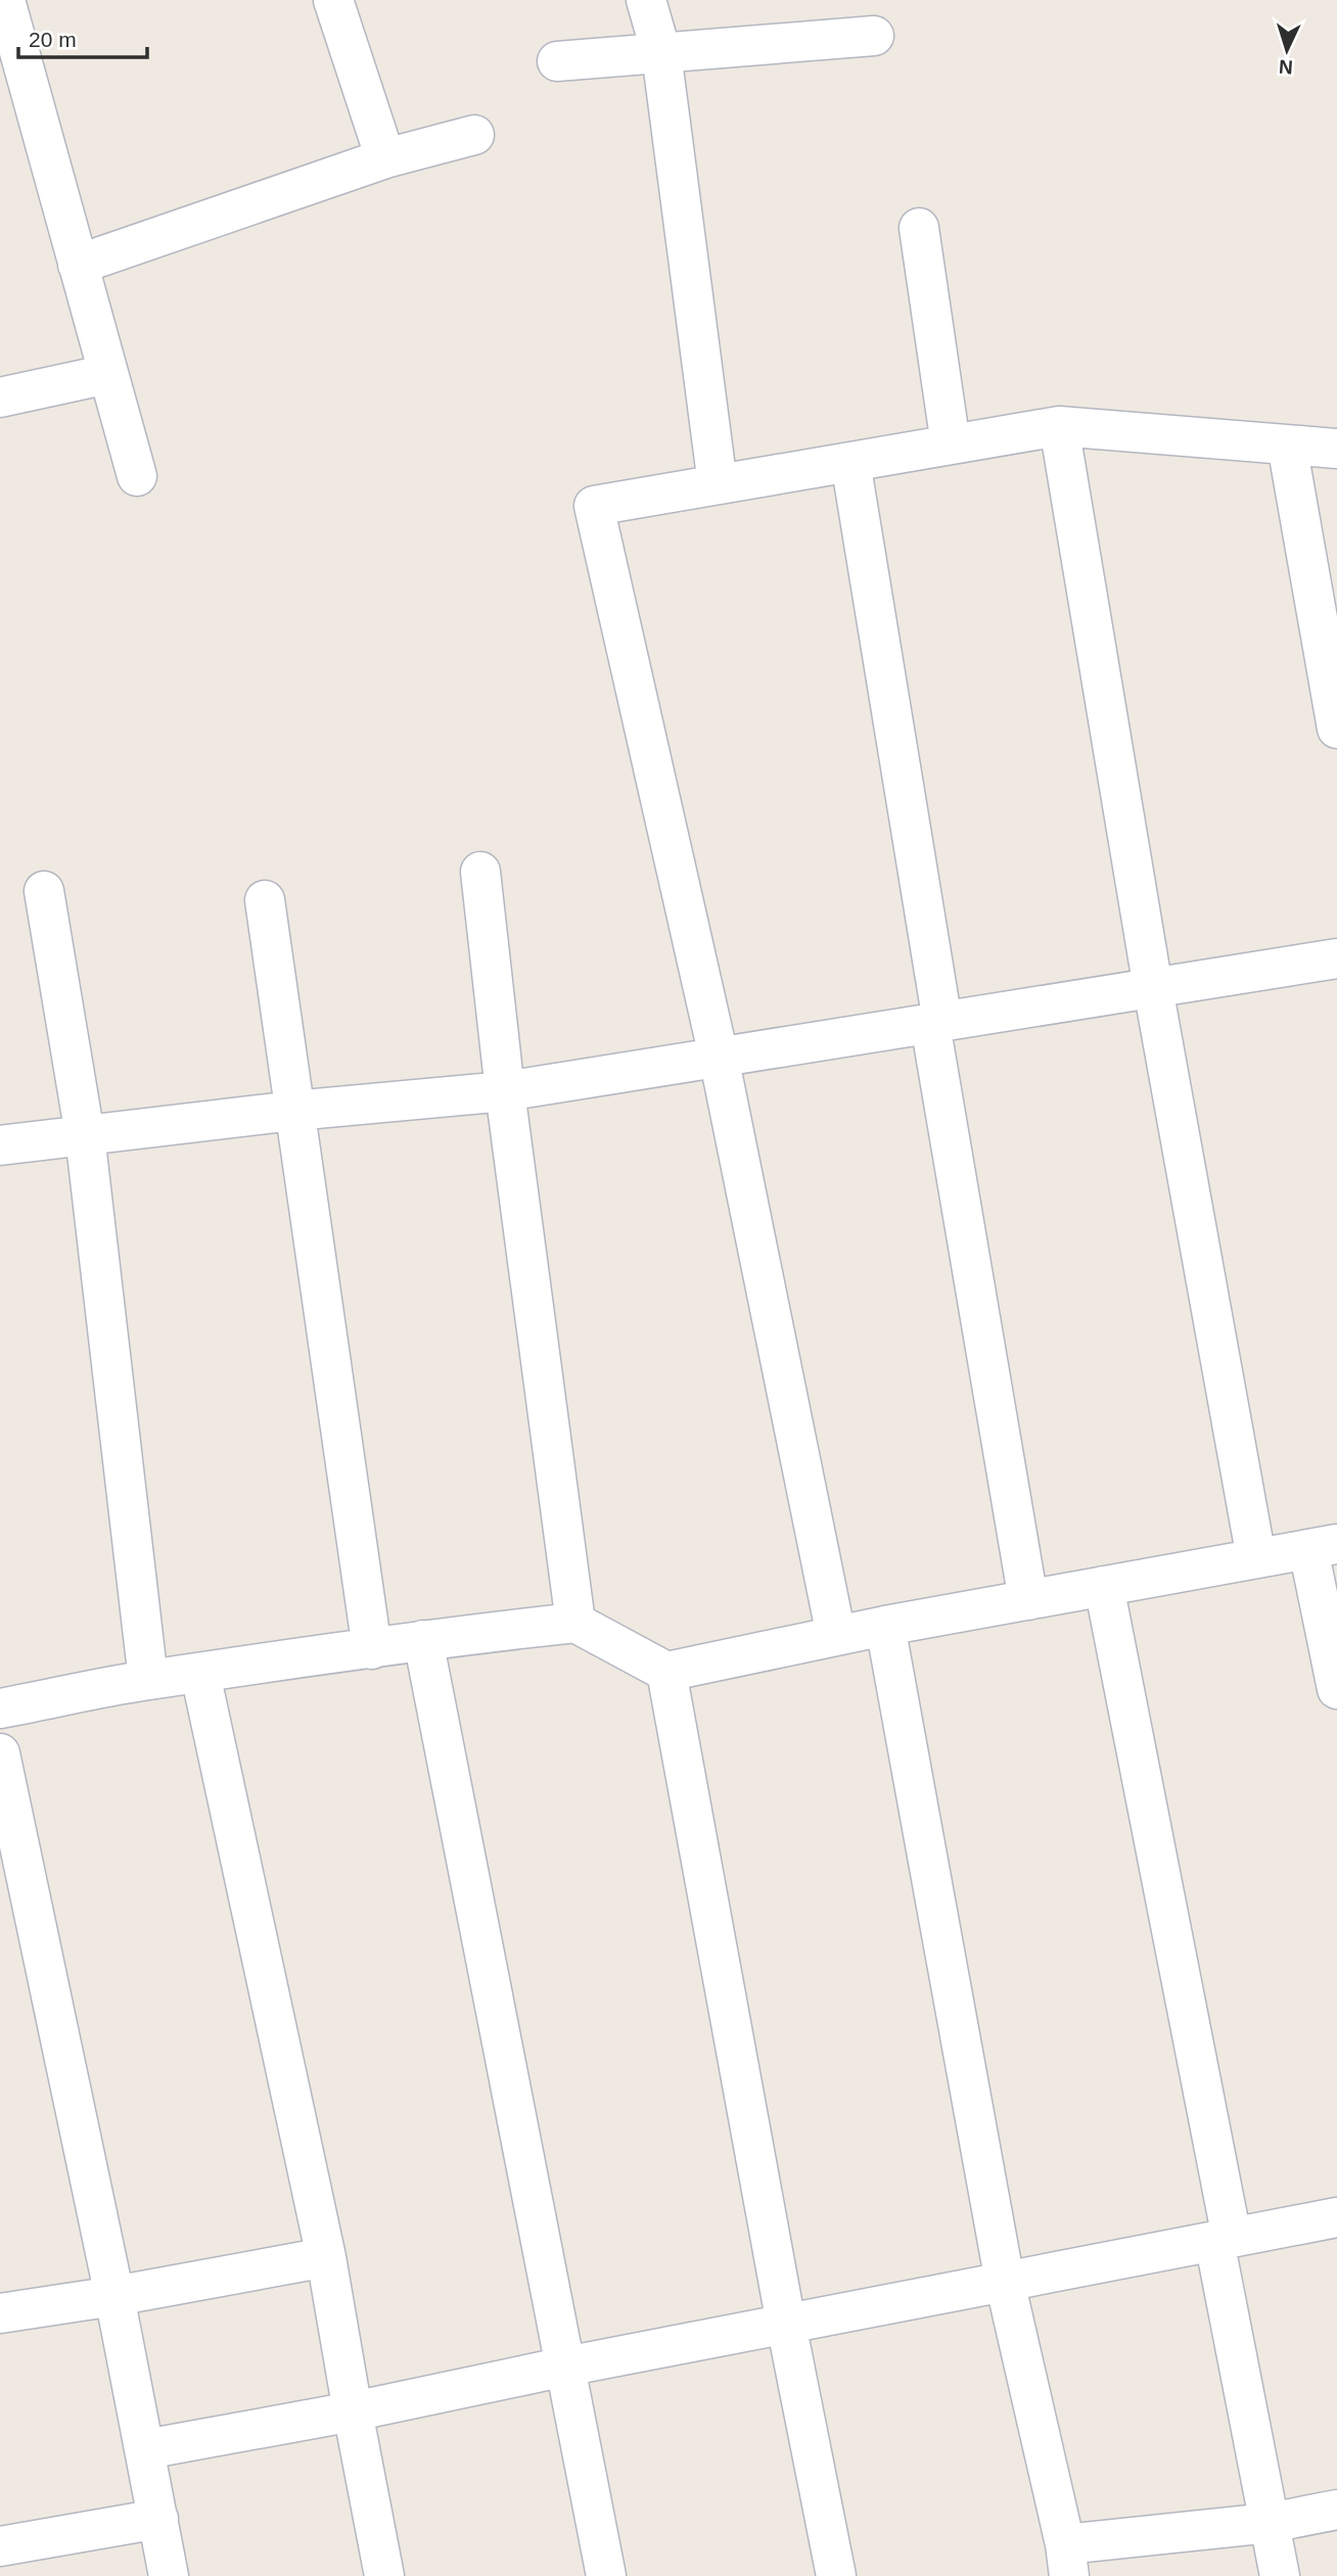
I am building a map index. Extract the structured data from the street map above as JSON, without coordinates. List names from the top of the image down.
{
  "scale_bar": "20 m",
  "north": "bottom"
}
